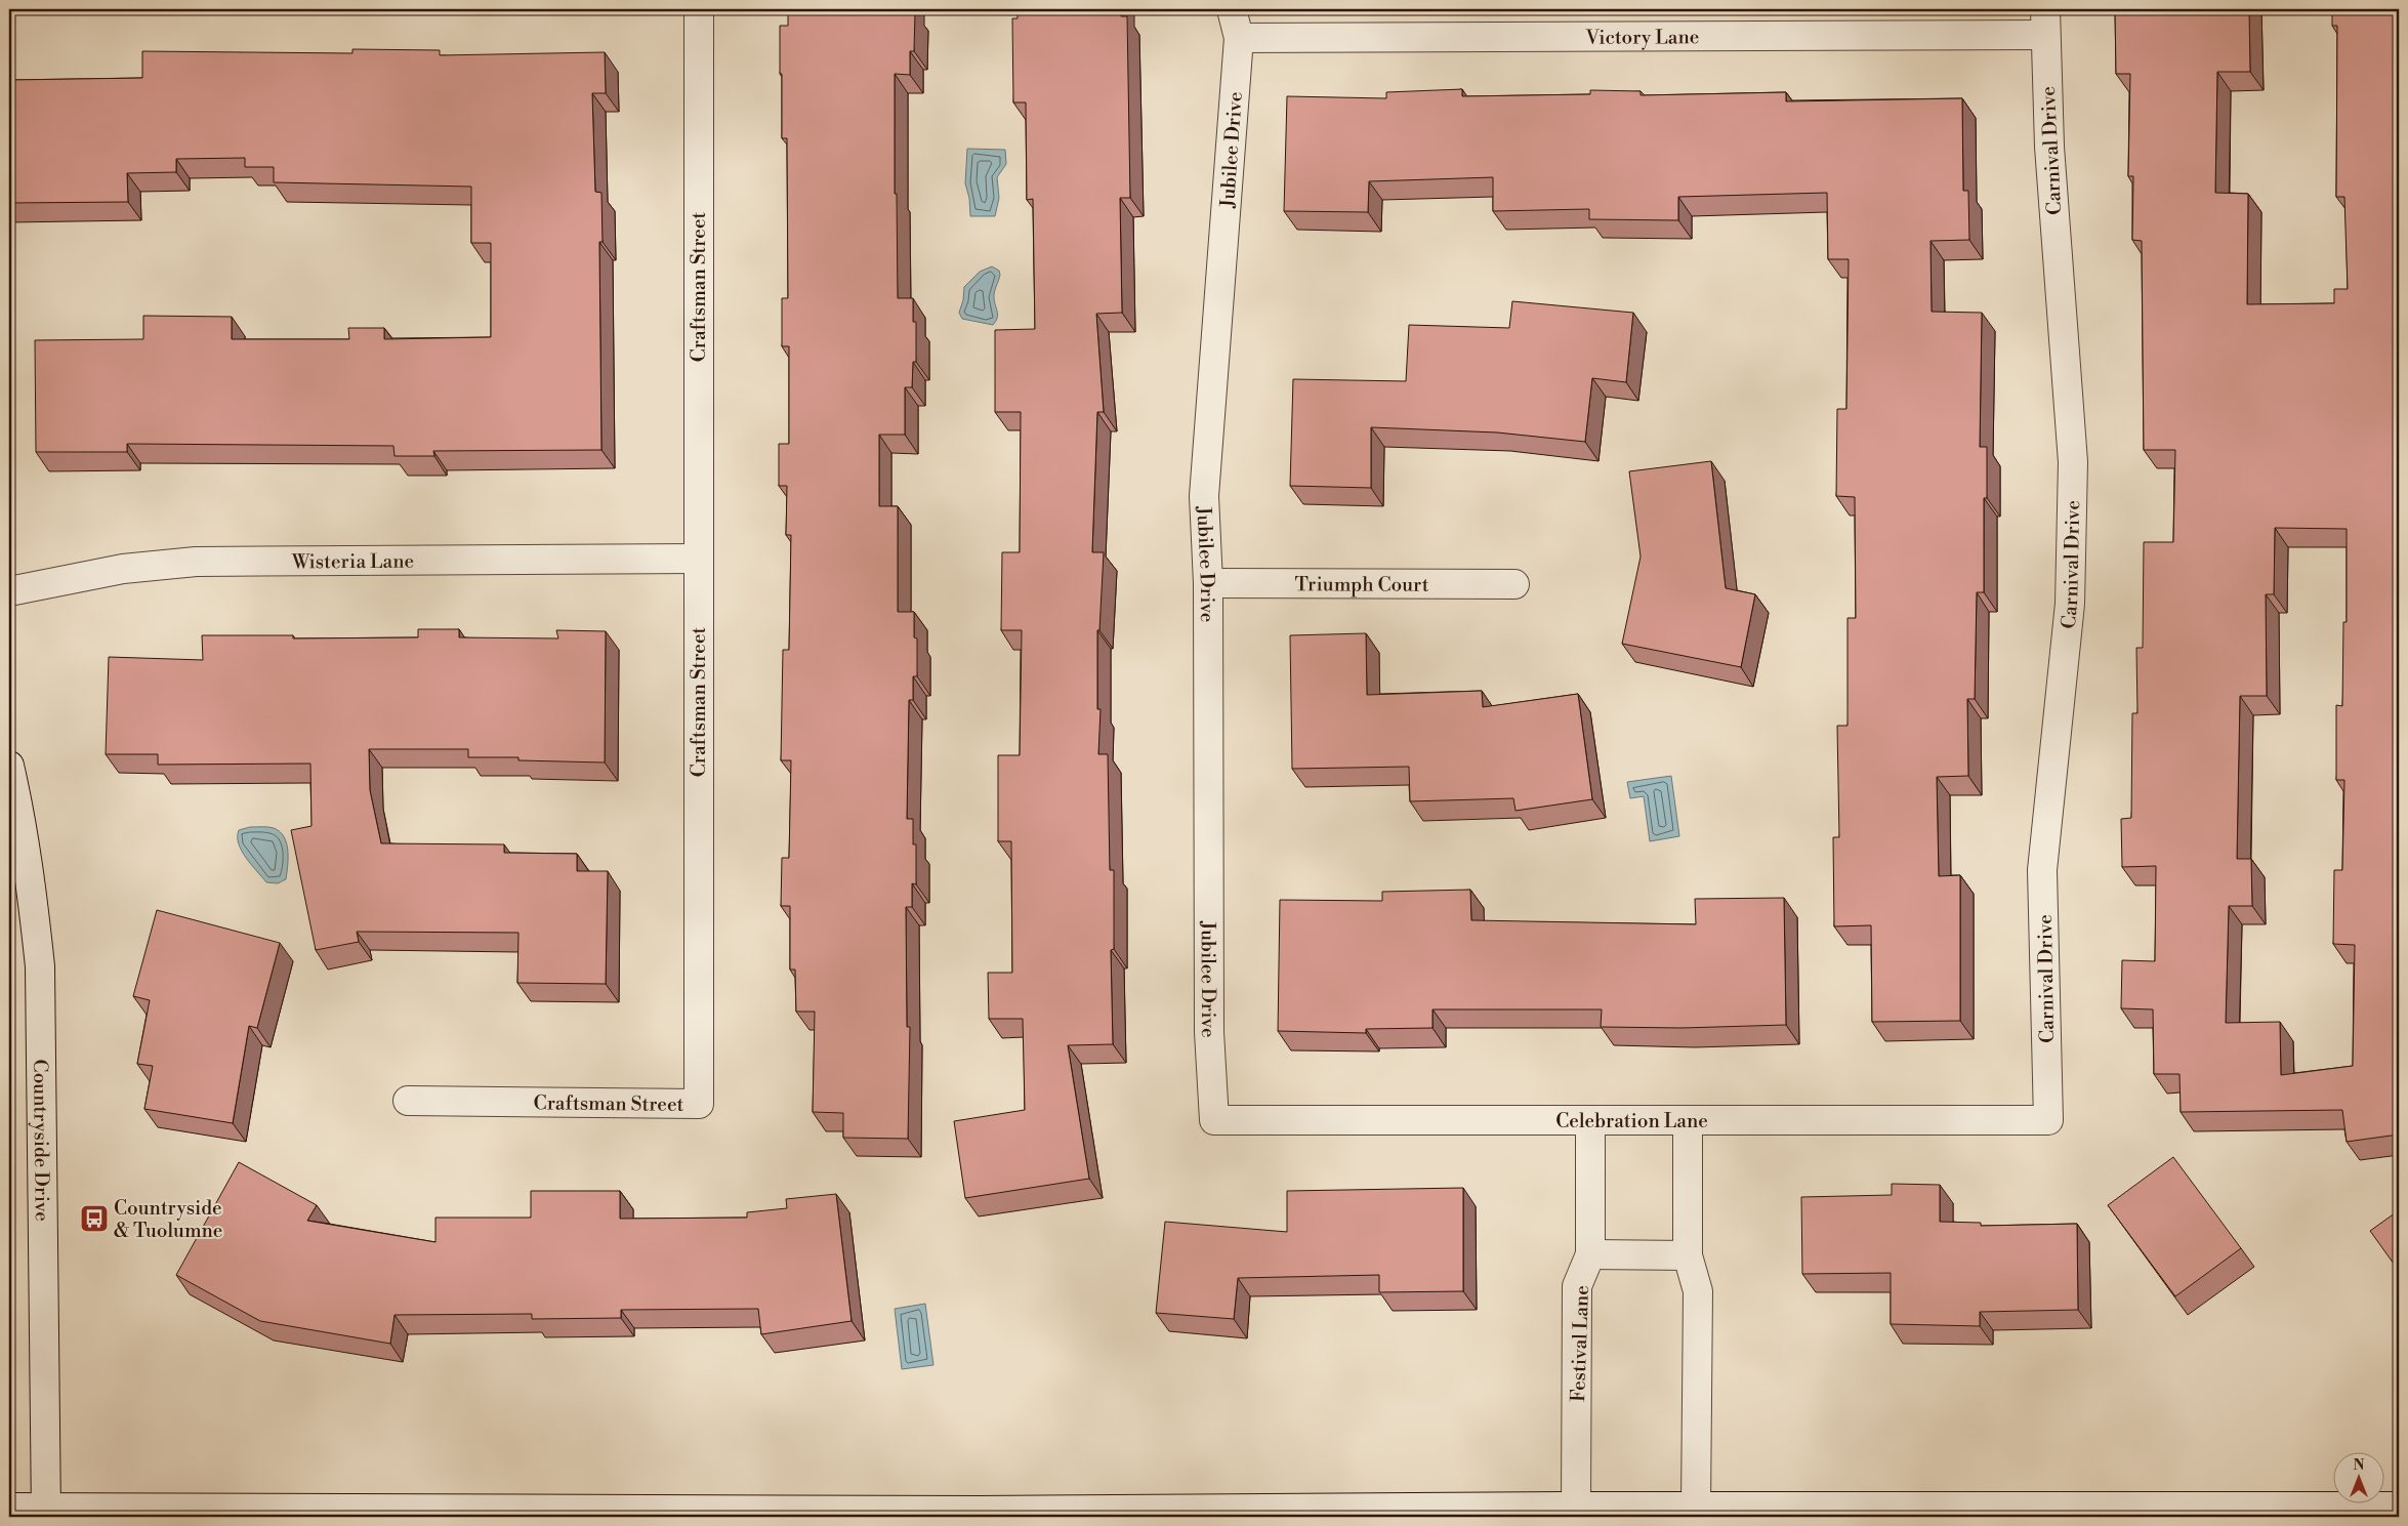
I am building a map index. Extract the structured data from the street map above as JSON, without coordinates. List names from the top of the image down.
{
  "streets": {
    "street": [
      "Victory Lane",
      "Jubilee Drive",
      "Carnival Drive",
      "Craftsman Street",
      "Wisteria Lane",
      "Triumph Court",
      "Celebration Lane",
      "Countryside Drive",
      "Festival Lane"
    ]
  },
  "crossings": [
    ["Victory Lane", "Jubilee Drive"],
    ["Victory Lane", "Carnival Drive"],
    ["Jubilee Drive", "Triumph Court"],
    ["Jubilee Drive", "Celebration Lane"],
    ["Carnival Drive", "Celebration Lane"],
    ["Craftsman Street", "Wisteria Lane"],
    ["Celebration Lane", "Festival Lane"]
  ],
  "places": {
    "bus stop": ["Countryside & Tuolumne"]
  },
  "north": "top"
}
